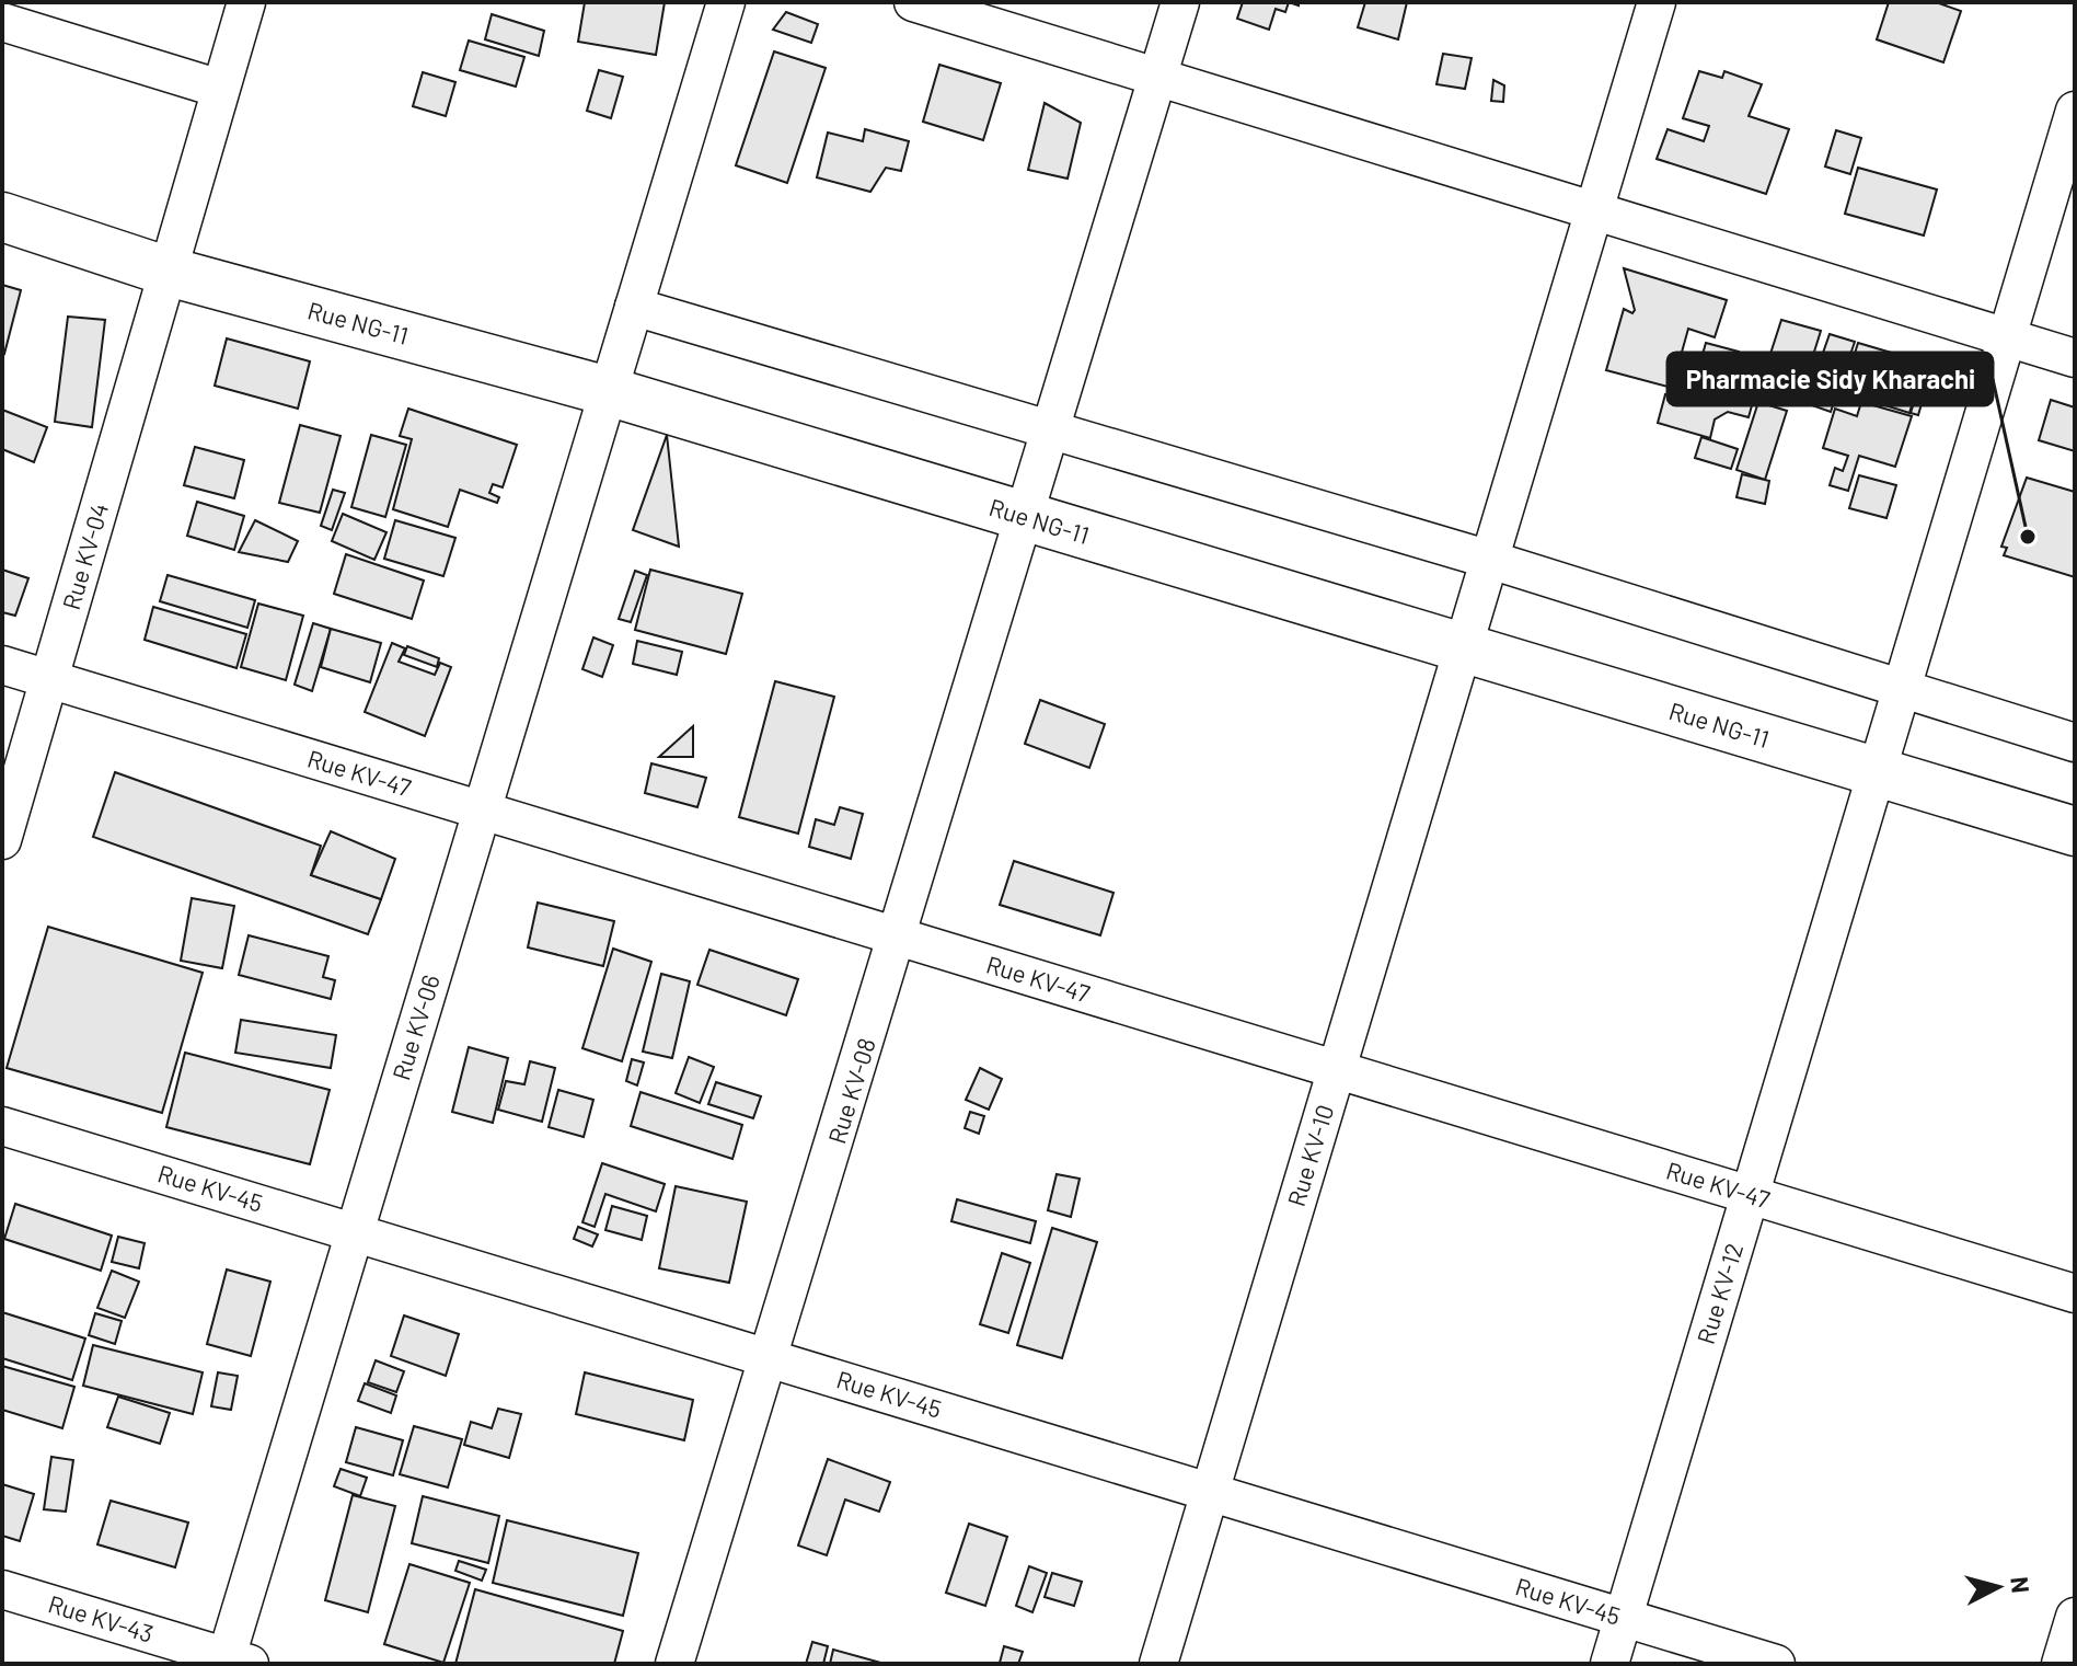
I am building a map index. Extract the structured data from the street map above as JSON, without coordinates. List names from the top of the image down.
{
  "streets": {
    "street": [
      "Rue NG-11",
      "Rue KV-04",
      "Rue KV-47",
      "Rue KV-06",
      "Rue KV-08",
      "Rue KV-10",
      "Rue KV-45",
      "Rue KV-12",
      "Rue KV-43"
    ]
  },
  "crossings": [
    ["Rue NG-11", "Rue KV-04"],
    ["Rue NG-11", "Rue KV-06"],
    ["Rue NG-11", "Rue KV-08"],
    ["Rue NG-11", "Rue KV-10"],
    ["Rue NG-11", "Rue KV-12"],
    ["Rue KV-04", "Rue KV-47"],
    ["Rue KV-47", "Rue KV-06"],
    ["Rue KV-47", "Rue KV-08"],
    ["Rue KV-47", "Rue KV-10"],
    ["Rue KV-47", "Rue KV-12"],
    ["Rue KV-06", "Rue KV-45"],
    ["Rue KV-06", "Rue KV-43"],
    ["Rue KV-08", "Rue KV-45"],
    ["Rue KV-10", "Rue KV-45"],
    ["Rue KV-45", "Rue KV-12"]
  ],
  "places": ["Pharmacie Sidy Kharachi"],
  "north": "right"
}
